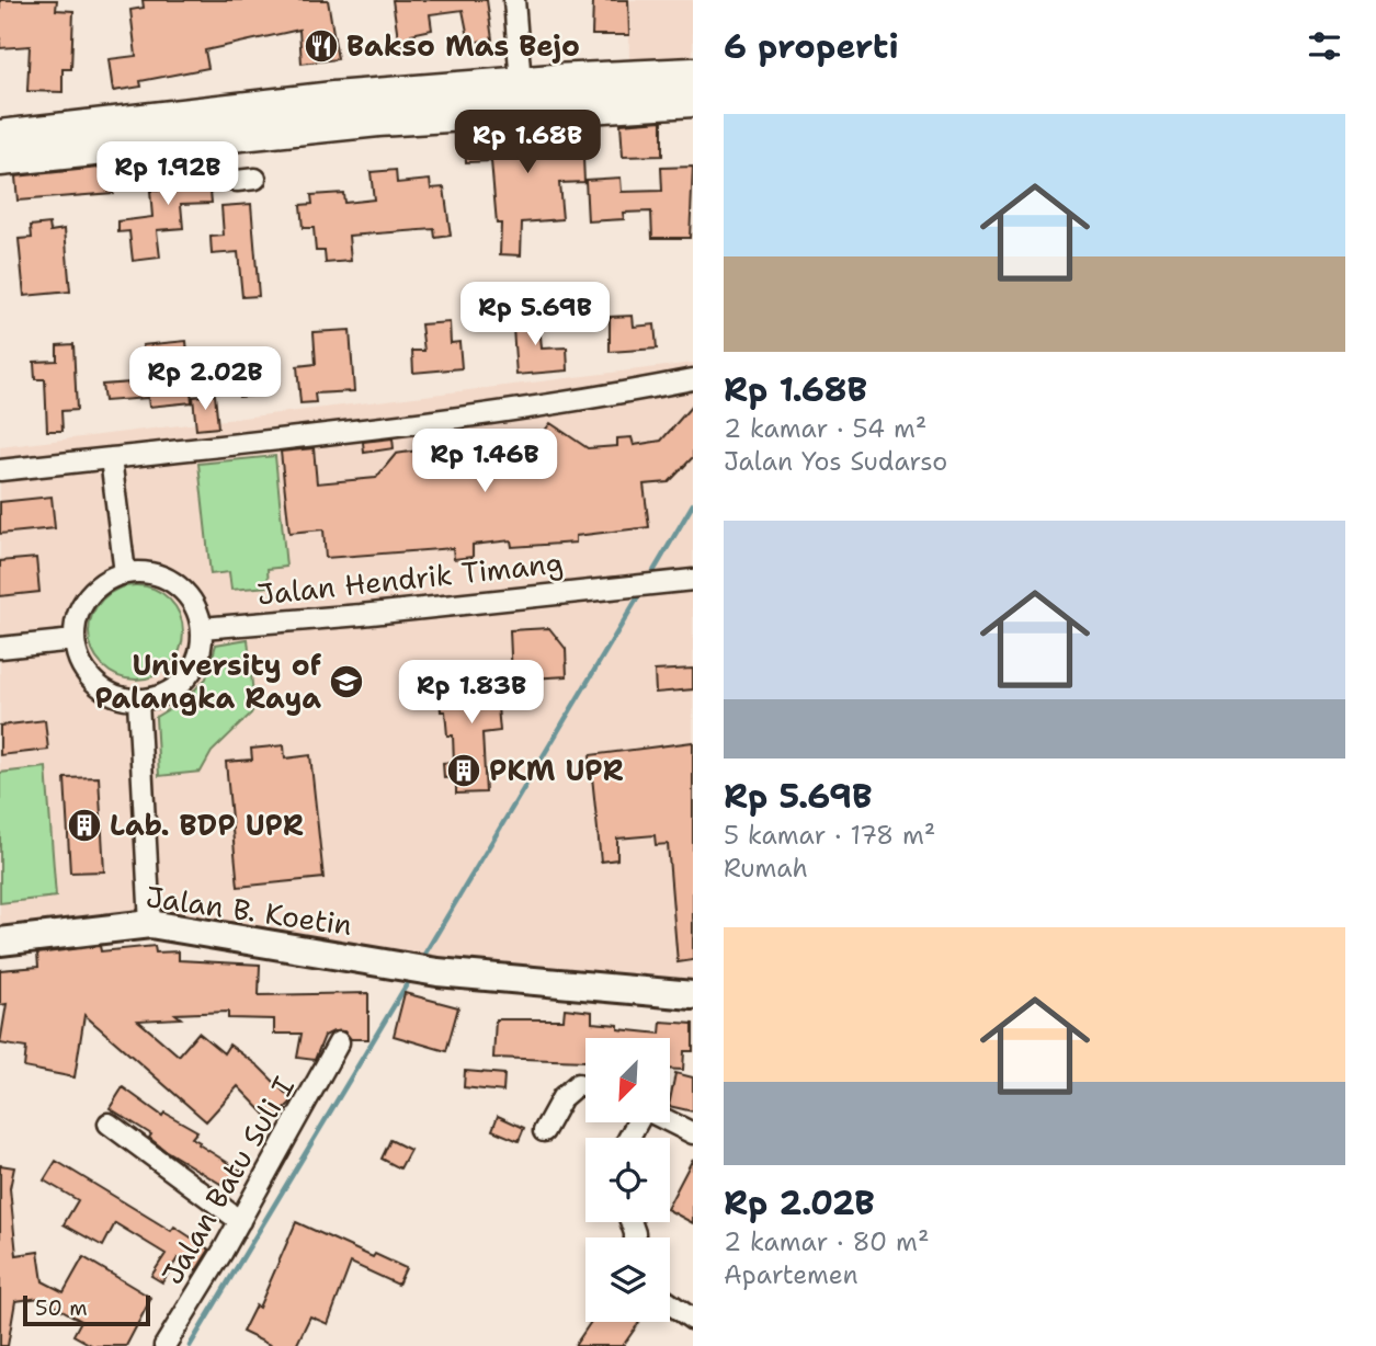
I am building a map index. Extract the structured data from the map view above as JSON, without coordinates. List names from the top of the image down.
{
  "streets": {
    "street": ["Jalan Hendrik Timang", "Jalan B. Koetin", "Jalan Batu Suli I"]
  },
  "places": {
    "restaurant": ["Bakso Mas Bejo"],
    "school or university": ["University of Palangka Raya"],
    "building": ["PKM UPR", "Lab. BDP UPR"]
  },
  "scale_bar": "50 m",
  "north": "bottom left",
  "page": {
    "heading": "6 properti",
    "list": [
      {
        "name": "Rp 1.68B",
        "note": "2 kamar · 54 m² · Jalan Yos Sudarso"
      },
      {
        "name": "Rp 5.69B",
        "note": "5 kamar · 178 m² · Rumah"
      },
      {
        "name": "Rp 2.02B",
        "note": "2 kamar · 80 m² · Apartemen"
      }
    ],
    "price": [
      "Rp 1.68B",
      "Rp 1.92B",
      "Rp 5.69B",
      "Rp 2.02B",
      "Rp 1.46B",
      "Rp 1.83B"
    ],
    "scale": "50 m"
  }
}
